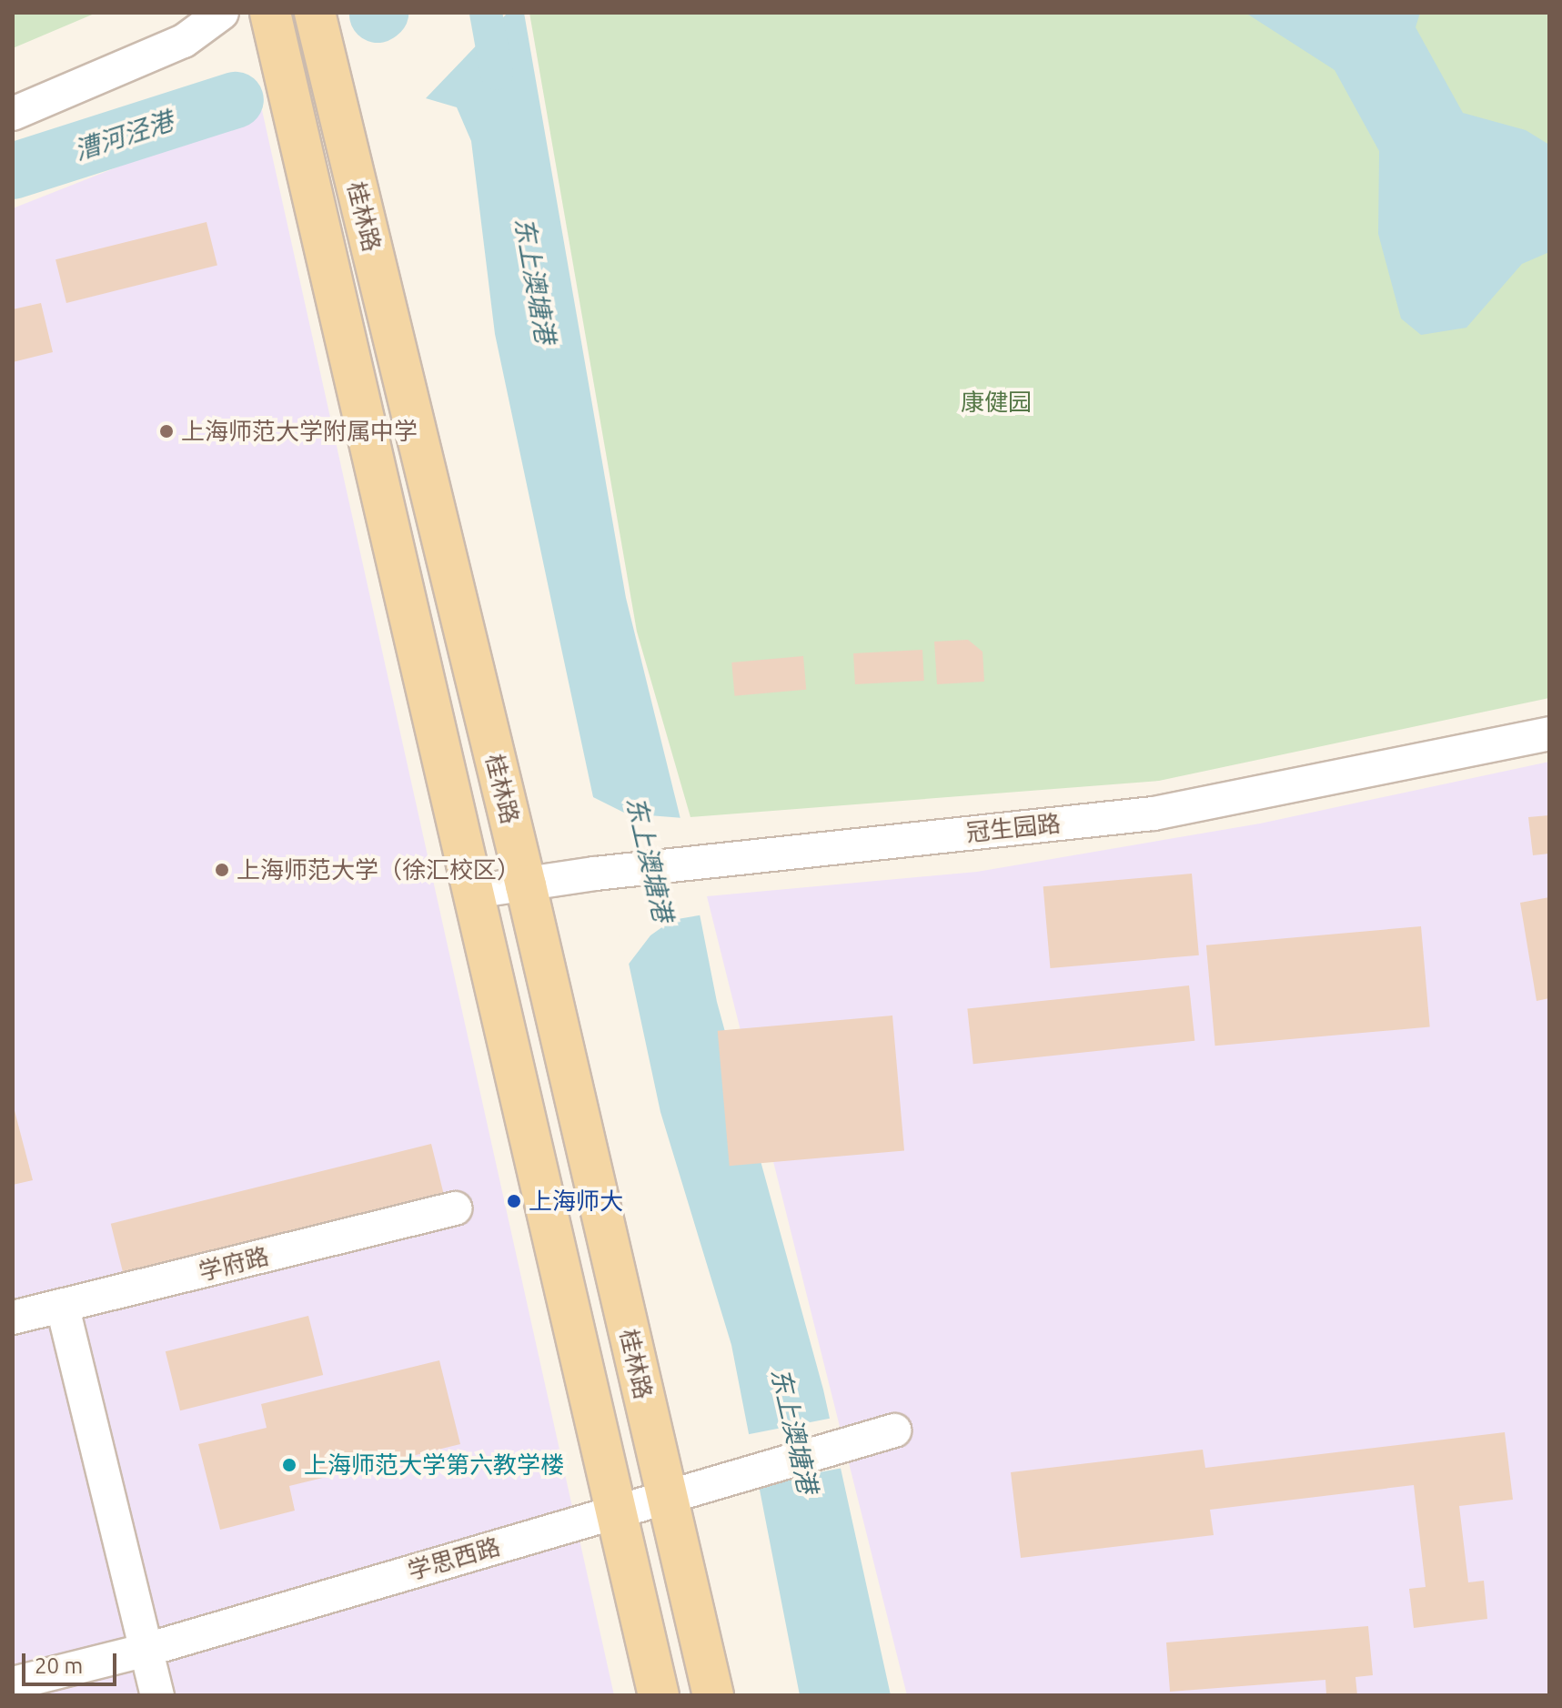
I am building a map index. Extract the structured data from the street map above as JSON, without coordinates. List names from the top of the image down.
{
  "streets": {
    "main road": ["桂林路"],
    "street": ["冠生园路", "学府路", "学思西路"]
  },
  "crossings": [
    ["桂林路", "冠生园路"],
    ["桂林路", "学思西路"]
  ],
  "water": ["漕河泾港", "东上澳塘港"],
  "parks": ["康健园"],
  "places": [
    "上海师范大学附属中学",
    "上海师范大学（徐汇校区）",
    "上海师大",
    "上海师范大学第六教学楼"
  ],
  "scale_bar": "20 m"
}
